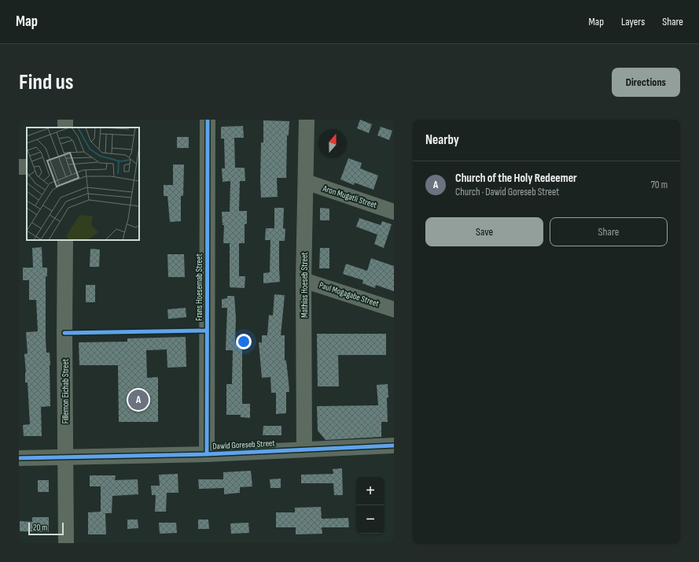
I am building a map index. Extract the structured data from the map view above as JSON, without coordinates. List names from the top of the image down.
{
  "streets": {
    "street": [
      "Aron Mugatli Street",
      "Mathias Hoeseb Street",
      "Frans Hoesemab Street",
      "Paul Mogagabe Street",
      "Fillemon Eichab Street",
      "Dawid Goreseb Street"
    ]
  },
  "crossings": [
    ["Aron Mugatli Street", "Mathias Hoeseb Street"],
    ["Mathias Hoeseb Street", "Paul Mogagabe Street"],
    ["Mathias Hoeseb Street", "Dawid Goreseb Street"],
    ["Frans Hoesemab Street", "Dawid Goreseb Street"],
    ["Fillemon Eichab Street", "Dawid Goreseb Street"]
  ],
  "scale_bar": "20 m",
  "north": "top",
  "page": {
    "header": "Map",
    "nav": ["Map", "Layers", "Share"],
    "buttons": [
      "Directions",
      ["Save", "Share"]
    ],
    "title": "Find us",
    "heading": "Nearby",
    "list": [
      {
        "mark": "A",
        "name": "Church of the Holy Redeemer",
        "note": "Church · Dawid Goreseb Street",
        "value": "70 m"
      }
    ],
    "pins": "A",
    "map_buttons": ["+", "−"],
    "scale": "20 m"
  }
}
